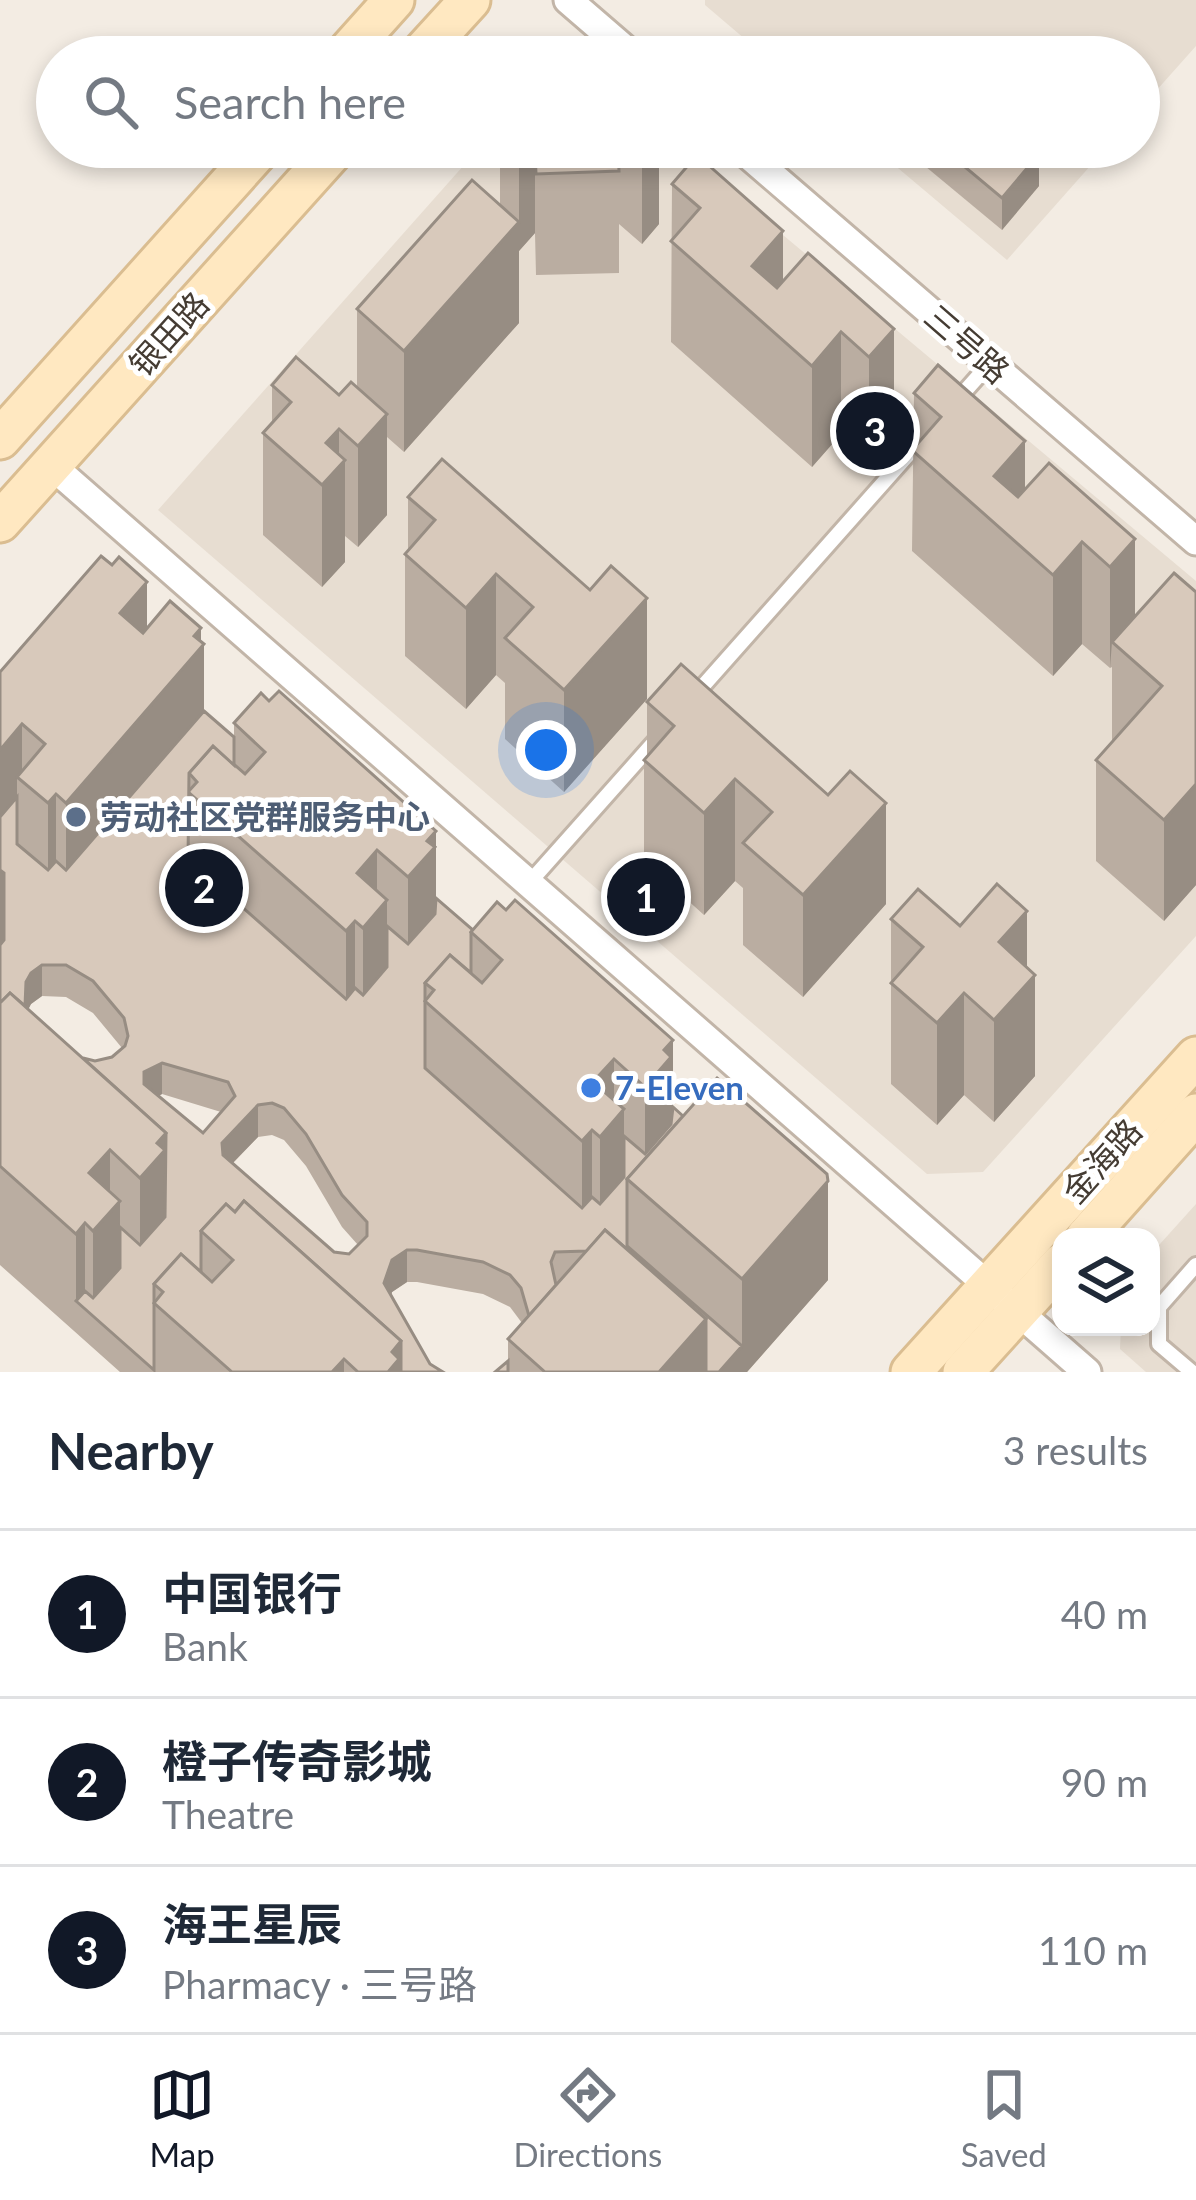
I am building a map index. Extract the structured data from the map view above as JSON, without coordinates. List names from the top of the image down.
{
  "streets": {
    "street": ["银田路", "三号路", "金海路"]
  },
  "places": ["劳动社区党群服务中心", "7-Eleven"],
  "page": {
    "search": "Search here",
    "pins": ["3", "2", "1"],
    "heading": ["Nearby", "3 results"],
    "list": [
      {
        "mark": "1",
        "name": "中国银行",
        "note": "Bank",
        "value": "40 m"
      },
      {
        "mark": "2",
        "name": "橙子传奇影城",
        "note": "Theatre",
        "value": "90 m"
      },
      {
        "mark": "3",
        "name": "海王星辰",
        "note": "Pharmacy · 三号路",
        "value": "110 m"
      }
    ],
    "nav": ["Map", "Directions", "Saved"]
  }
}
